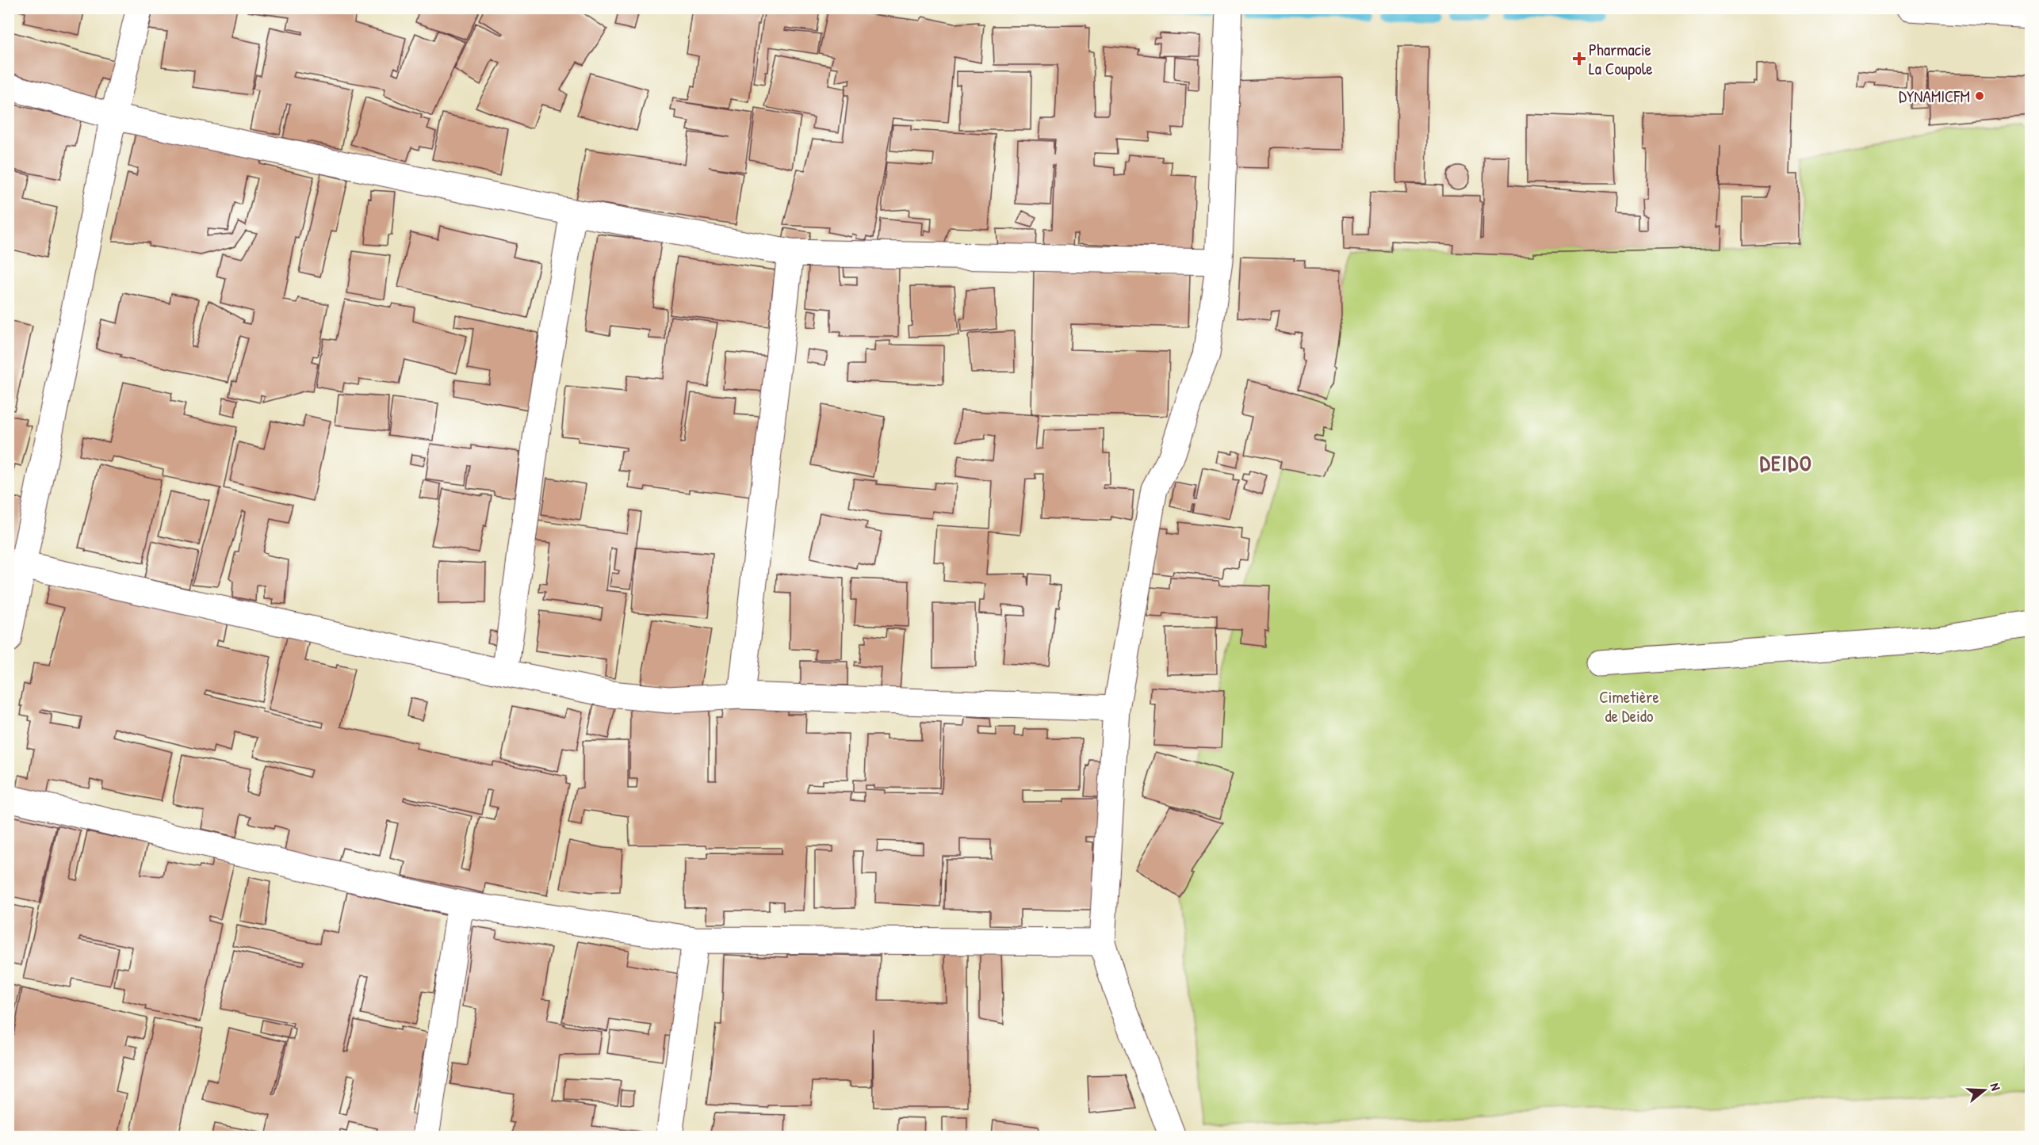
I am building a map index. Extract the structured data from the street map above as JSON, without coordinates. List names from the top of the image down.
{
  "districts": ["DEIDO"],
  "parks": ["Cimetière de Deido"],
  "places": {
    "health": ["Pharmacie La Coupole"],
    "other": ["DYNAMICFM"]
  },
  "north": "right"
}
